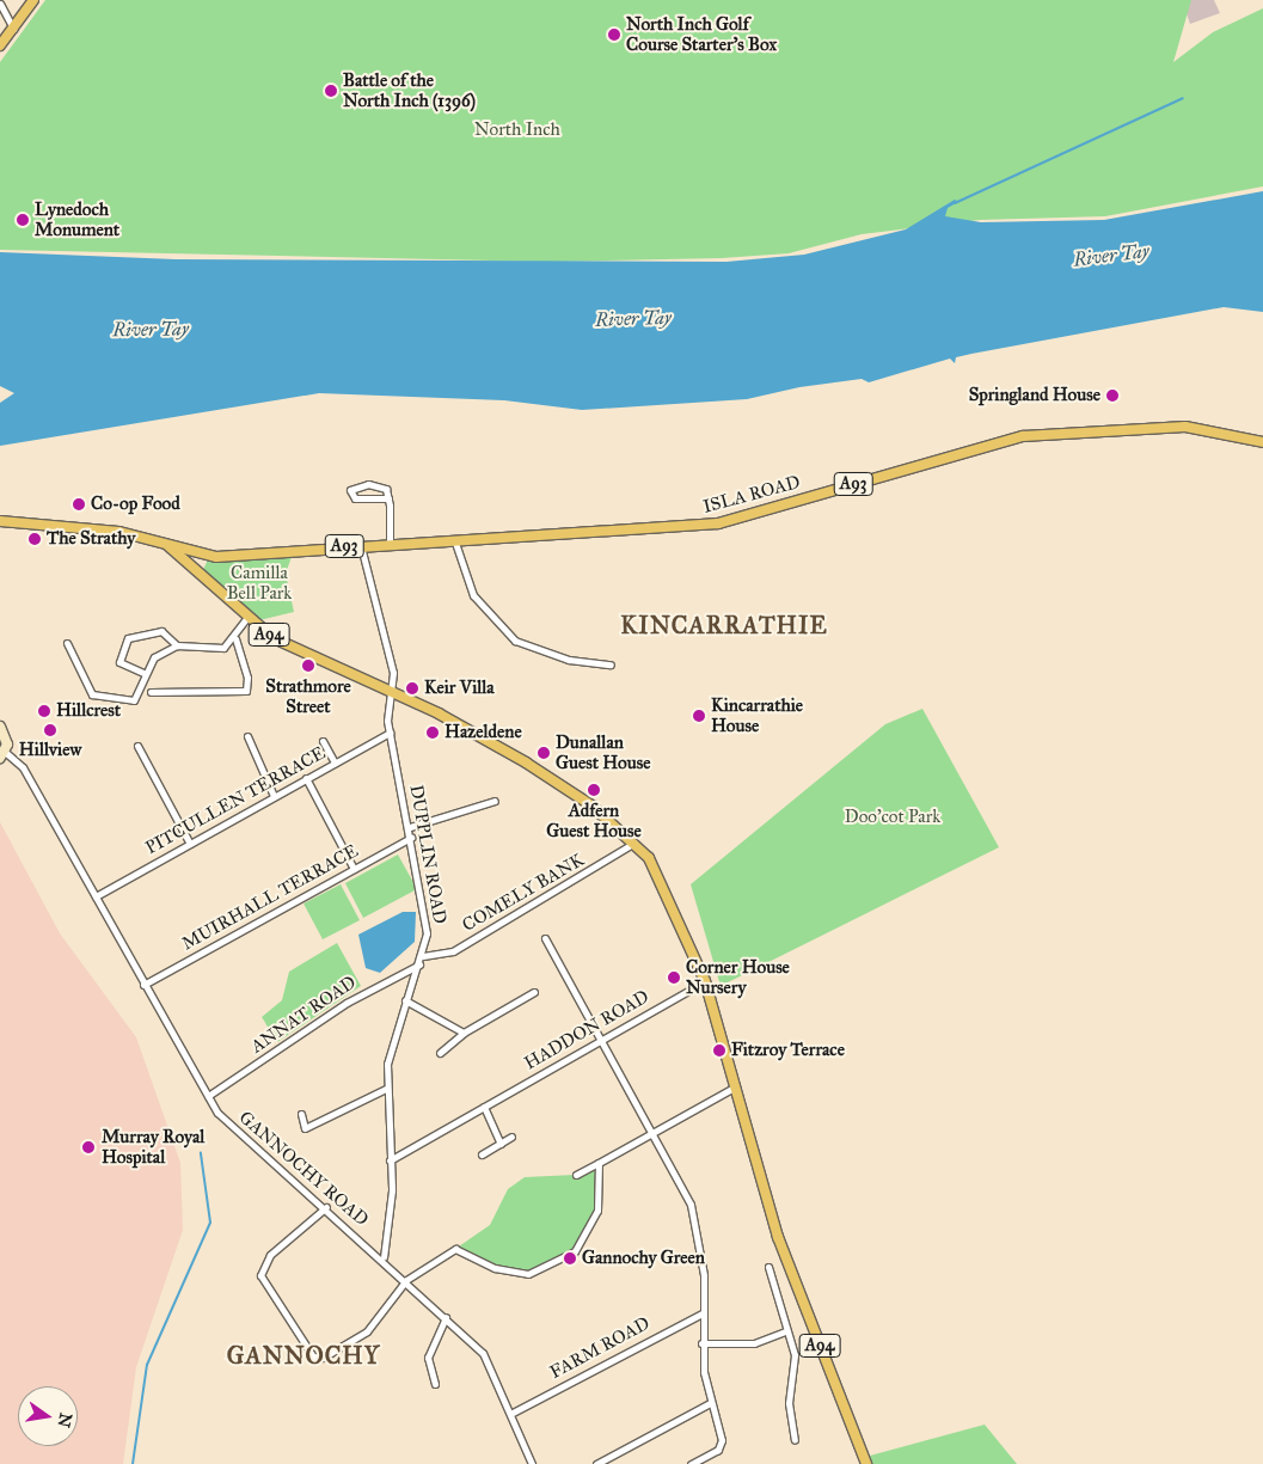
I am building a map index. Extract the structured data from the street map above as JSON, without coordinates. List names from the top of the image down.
{
  "streets": {
    "main road": ["A93", "ISLA ROAD", "A94"],
    "street": [
      "PITCULLEN TERRACE",
      "DUPPLIN ROAD",
      "COMELY BANK",
      "MUIRHALL TERRACE",
      "ANNAT ROAD",
      "HADDON ROAD",
      "GANNOCHY ROAD",
      "FARM ROAD"
    ]
  },
  "crossings": [
    ["A93", "ISLA ROAD"],
    ["A93", "A94"],
    ["ISLA ROAD", "A94"],
    ["ISLA ROAD", "DUPPLIN ROAD"],
    ["A94", "DUPPLIN ROAD"],
    ["A94", "COMELY BANK"],
    ["A94", "HADDON ROAD"],
    ["PITCULLEN TERRACE", "DUPPLIN ROAD"],
    ["PITCULLEN TERRACE", "GANNOCHY ROAD"],
    ["DUPPLIN ROAD", "COMELY BANK"],
    ["DUPPLIN ROAD", "MUIRHALL TERRACE"],
    ["DUPPLIN ROAD", "ANNAT ROAD"],
    ["DUPPLIN ROAD", "HADDON ROAD"],
    ["DUPPLIN ROAD", "GANNOCHY ROAD"],
    ["MUIRHALL TERRACE", "GANNOCHY ROAD"],
    ["ANNAT ROAD", "GANNOCHY ROAD"],
    ["GANNOCHY ROAD", "FARM ROAD"]
  ],
  "districts": ["KINCARRATHIE", "GANNOCHY"],
  "water": ["River Tay"],
  "parks": ["North Inch", "Camilla Bell Park", "Doo'cot Park"],
  "places": [
    "North Inch Golf Course Starter's Box",
    "Battle of the North Inch (1396)",
    "Lynedoch Monument",
    "Springland House",
    "Co-op Food",
    "The Strathy",
    "Strathmore Street",
    "Keir Villa",
    "Hillcrest",
    "Kincarrathie House",
    "Hillview",
    "Hazeldene",
    "Dunallan Guest House",
    "Adfern Guest House",
    "Corner House Nursery",
    "Fitzroy Terrace",
    "Murray Royal Hospital",
    "Gannochy Green"
  ],
  "north": "right"
}
